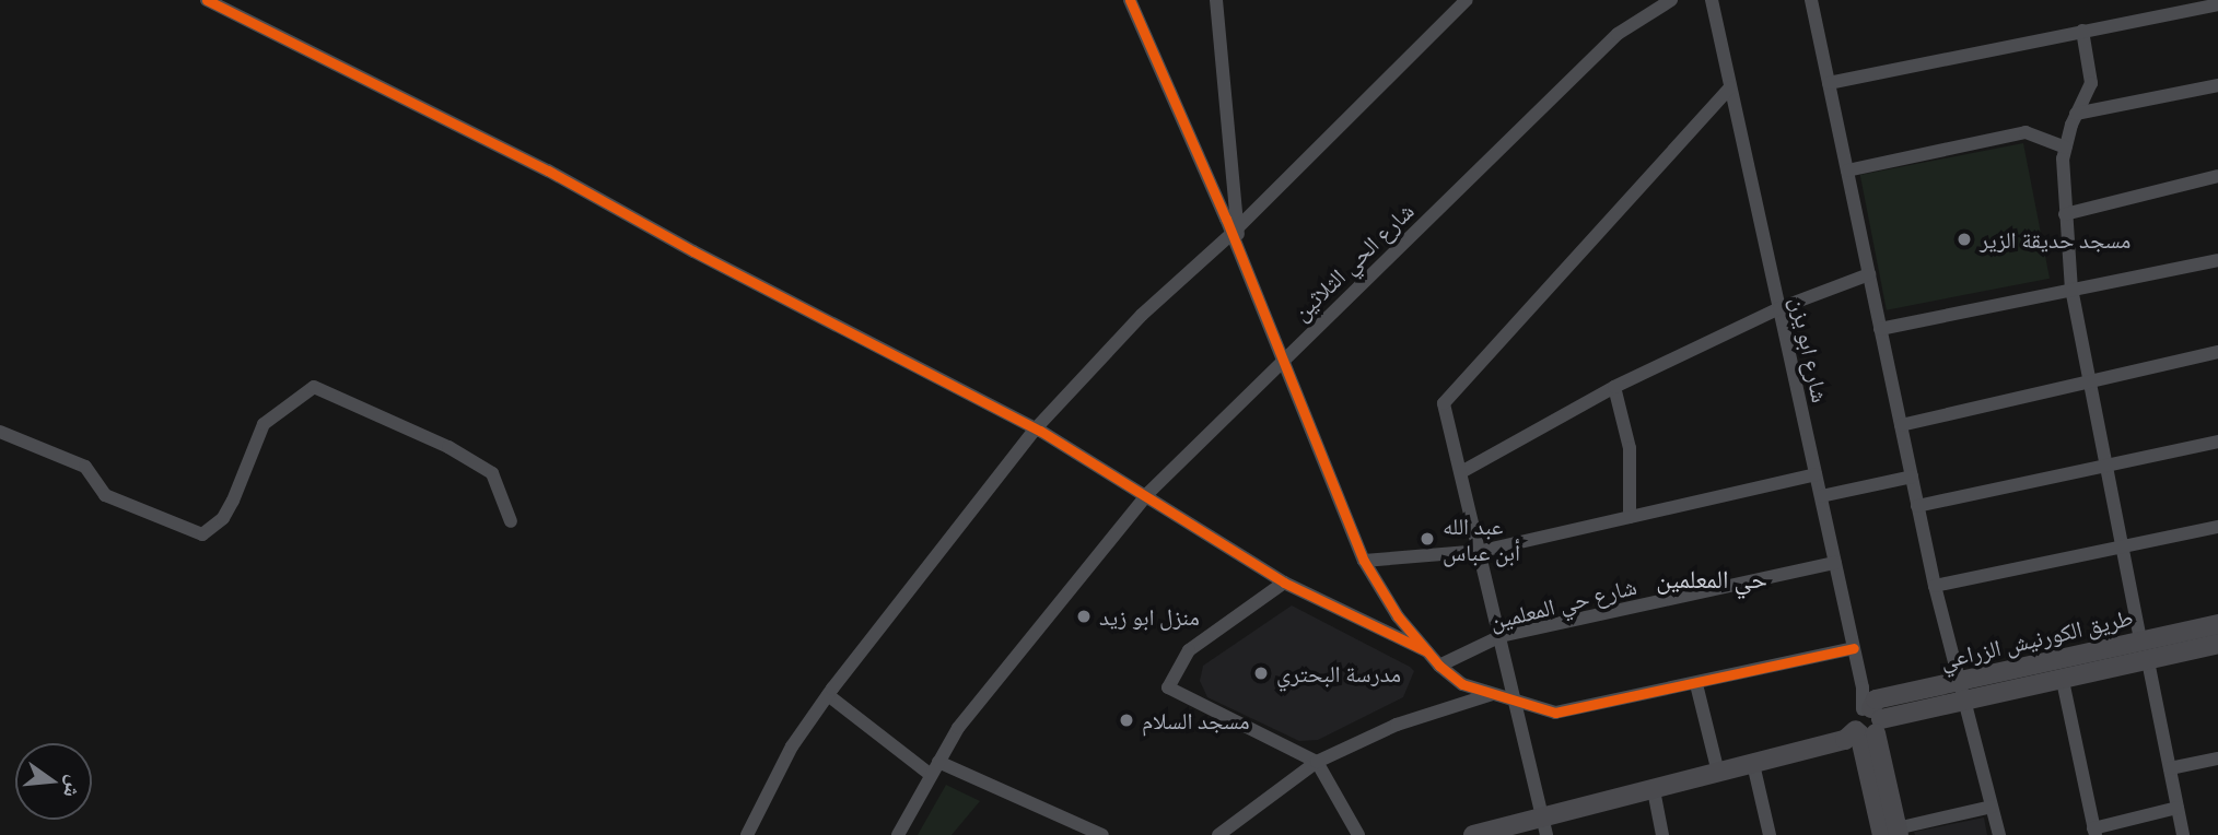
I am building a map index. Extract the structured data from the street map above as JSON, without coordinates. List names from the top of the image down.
{
  "streets": {
    "street": [
      "شارع الحي الثلاثين",
      "شارع ابو يزن",
      "شارع حي المعلمين",
      "طريق الكورنيش الزراعي"
    ]
  },
  "crossings": [
    ["شارع ابو يزن", "شارع حي المعلمين"]
  ],
  "districts": ["حي المعلمين"],
  "places": [
    "مسجد حديقة الزير",
    "عبد الله أبن عباس",
    "منزل ابو زيد",
    "مدرسة البحتري",
    "مسجد السلام"
  ],
  "north": "right"
}
